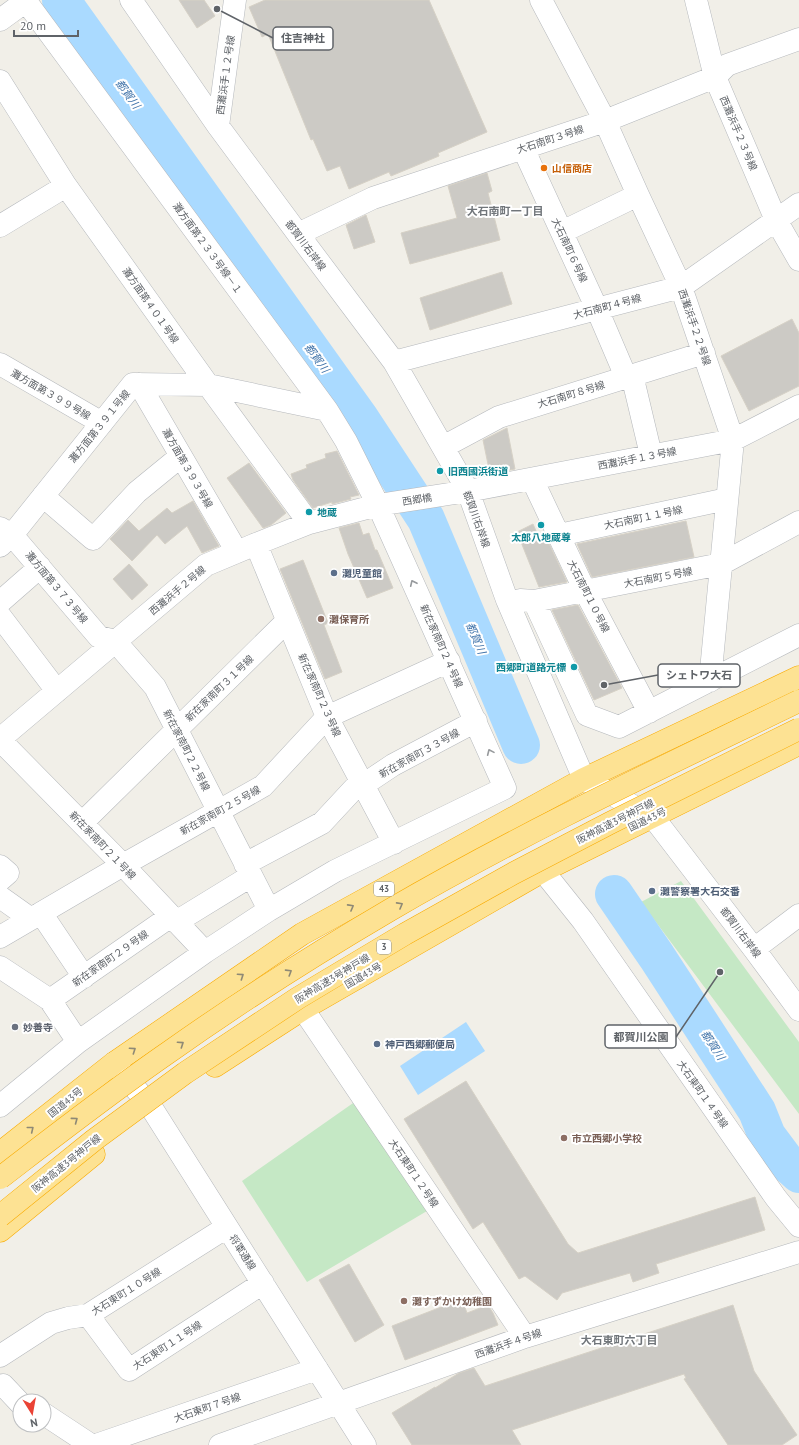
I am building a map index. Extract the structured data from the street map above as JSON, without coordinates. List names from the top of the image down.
{
  "streets": {
    "highway": [
      "国道43号",
      "阪神高速3号神戸線",
      "43",
      "3"
    ],
    "street": [
      "西灘浜手１２号線",
      "西灘浜手２３号線",
      "大石南町３号線",
      "都賀川右岸線",
      "灘方面第２３３号線－１",
      "大石南町６号線",
      "灘方面第４０１号線",
      "大石南町４号線",
      "西灘浜手２２号線",
      "灘方面第３９９号線",
      "大石南町８号線",
      "灘方面第３９１号線",
      "西灘浜手１３号線",
      "灘方面第３９３号線",
      "西郷橋",
      "大石南町１１号線",
      "大石南町５号線",
      "灘方面第３７３号線",
      "西灘浜手２号線",
      "大石南町１０号線",
      "新在家南町２４号線",
      "新在家南町３１号線",
      "新在家南町２３号線",
      "新在家南町２２号線",
      "新在家南町３３号線",
      "新在家南町２５号線",
      "新在家南町２１号線",
      "新在家南町２９号線",
      "大石東町１４号線",
      "大石東町１２号線",
      "将軍通線",
      "大石東町１０号線",
      "西灘浜手４号線",
      "大石東町１１号線",
      "大石東町７号線"
    ]
  },
  "crossings": [
    ["西灘浜手１２号線", "都賀川右岸線"],
    ["西灘浜手２３号線", "大石南町３号線"],
    ["西灘浜手２３号線", "大石南町４号線"],
    ["大石南町３号線", "都賀川右岸線"],
    ["大石南町３号線", "大石南町６号線"],
    ["大石南町３号線", "西灘浜手２２号線"],
    ["都賀川右岸線", "大石南町４号線"],
    ["都賀川右岸線", "大石南町８号線"],
    ["都賀川右岸線", "西灘浜手１３号線"],
    ["都賀川右岸線", "西郷橋"],
    ["都賀川右岸線", "大石南町５号線"],
    ["都賀川右岸線", "国道43号"],
    ["灘方面第２３３号線－１", "灘方面第３９１号線"],
    ["灘方面第２３３号線－１", "西郷橋"],
    ["灘方面第２３３号線－１", "西灘浜手２号線"],
    ["灘方面第２３３号線－１", "新在家南町２４号線"],
    ["大石南町６号線", "大石南町４号線"],
    ["大石南町６号線", "大石南町８号線"],
    ["大石南町６号線", "西灘浜手１３号線"],
    ["灘方面第４０１号線", "灘方面第３９１号線"],
    ["灘方面第４０１号線", "西灘浜手２号線"],
    ["大石南町４号線", "西灘浜手２２号線"],
    ["西灘浜手２２号線", "大石南町８号線"],
    ["西灘浜手２２号線", "西灘浜手１３号線"],
    ["西灘浜手２２号線", "大石南町１１号線"],
    ["西灘浜手２２号線", "大石南町５号線"],
    ["灘方面第３９９号線", "灘方面第３９１号線"],
    ["灘方面第３９１号線", "灘方面第３９３号線"],
    ["灘方面第３９１号線", "灘方面第３７３号線"],
    ["西灘浜手１３号線", "西郷橋"],
    ["西灘浜手１３号線", "大石南町１０号線"],
    ["灘方面第３９３号線", "西灘浜手２号線"],
    ["灘方面第３９３号線", "新在家南町２３号線"],
    ["西郷橋", "西灘浜手２号線"],
    ["西郷橋", "新在家南町２４号線"],
    ["大石南町１１号線", "大石南町１０号線"],
    ["大石南町５号線", "大石南町１０号線"],
    ["灘方面第３７３号線", "西灘浜手２号線"],
    ["灘方面第３７３号線", "新在家南町２２号線"],
    ["西灘浜手２号線", "新在家南町２４号線"],
    ["西灘浜手２号線", "新在家南町２３号線"],
    ["西灘浜手２号線", "新在家南町２２号線"],
    ["西灘浜手２号線", "新在家南町２１号線"],
    ["新在家南町２４号線", "新在家南町２３号線"],
    ["新在家南町２４号線", "新在家南町３３号線"],
    ["新在家南町２４号線", "新在家南町２５号線"],
    ["新在家南町３１号線", "新在家南町２３号線"],
    ["新在家南町３１号線", "新在家南町２２号線"],
    ["新在家南町３１号線", "新在家南町２１号線"],
    ["新在家南町２３号線", "新在家南町３３号線"],
    ["新在家南町２３号線", "新在家南町２５号線"],
    ["新在家南町２２号線", "新在家南町３３号線"],
    ["新在家南町２２号線", "新在家南町２５号線"],
    ["新在家南町２２号線", "新在家南町２９号線"],
    ["新在家南町３３号線", "新在家南町２９号線"],
    ["新在家南町２５号線", "新在家南町２１号線"],
    ["国道43号", "大石東町１４号線"],
    ["国道43号", "大石東町１２号線"],
    ["国道43号", "将軍通線"],
    ["新在家南町２１号線", "新在家南町２９号線"],
    ["大石東町１２号線", "西灘浜手４号線"],
    ["将軍通線", "大石東町１０号線"],
    ["将軍通線", "西灘浜手４号線"],
    ["将軍通線", "大石東町１１号線"],
    ["将軍通線", "大石東町７号線"],
    ["大石東町１０号線", "大石東町１１号線"]
  ],
  "districts": ["大石南町一丁目", "大石東町六丁目"],
  "water": ["都賀川"],
  "places": [
    "住吉神社",
    "山信商店",
    "旧西國浜街道",
    "地蔵",
    "太郎八地蔵尊",
    "灘児童館",
    "灘保育所",
    "西郷町道路元標",
    "シェトワ大石",
    "灘警察署大石交番",
    "都賀川公園",
    "妙善寺",
    "神戸西郷郵便局",
    "市立西郷小学校",
    "灘すずかけ幼稚園"
  ],
  "scale_bar": "20 m",
  "north": "bottom"
}
